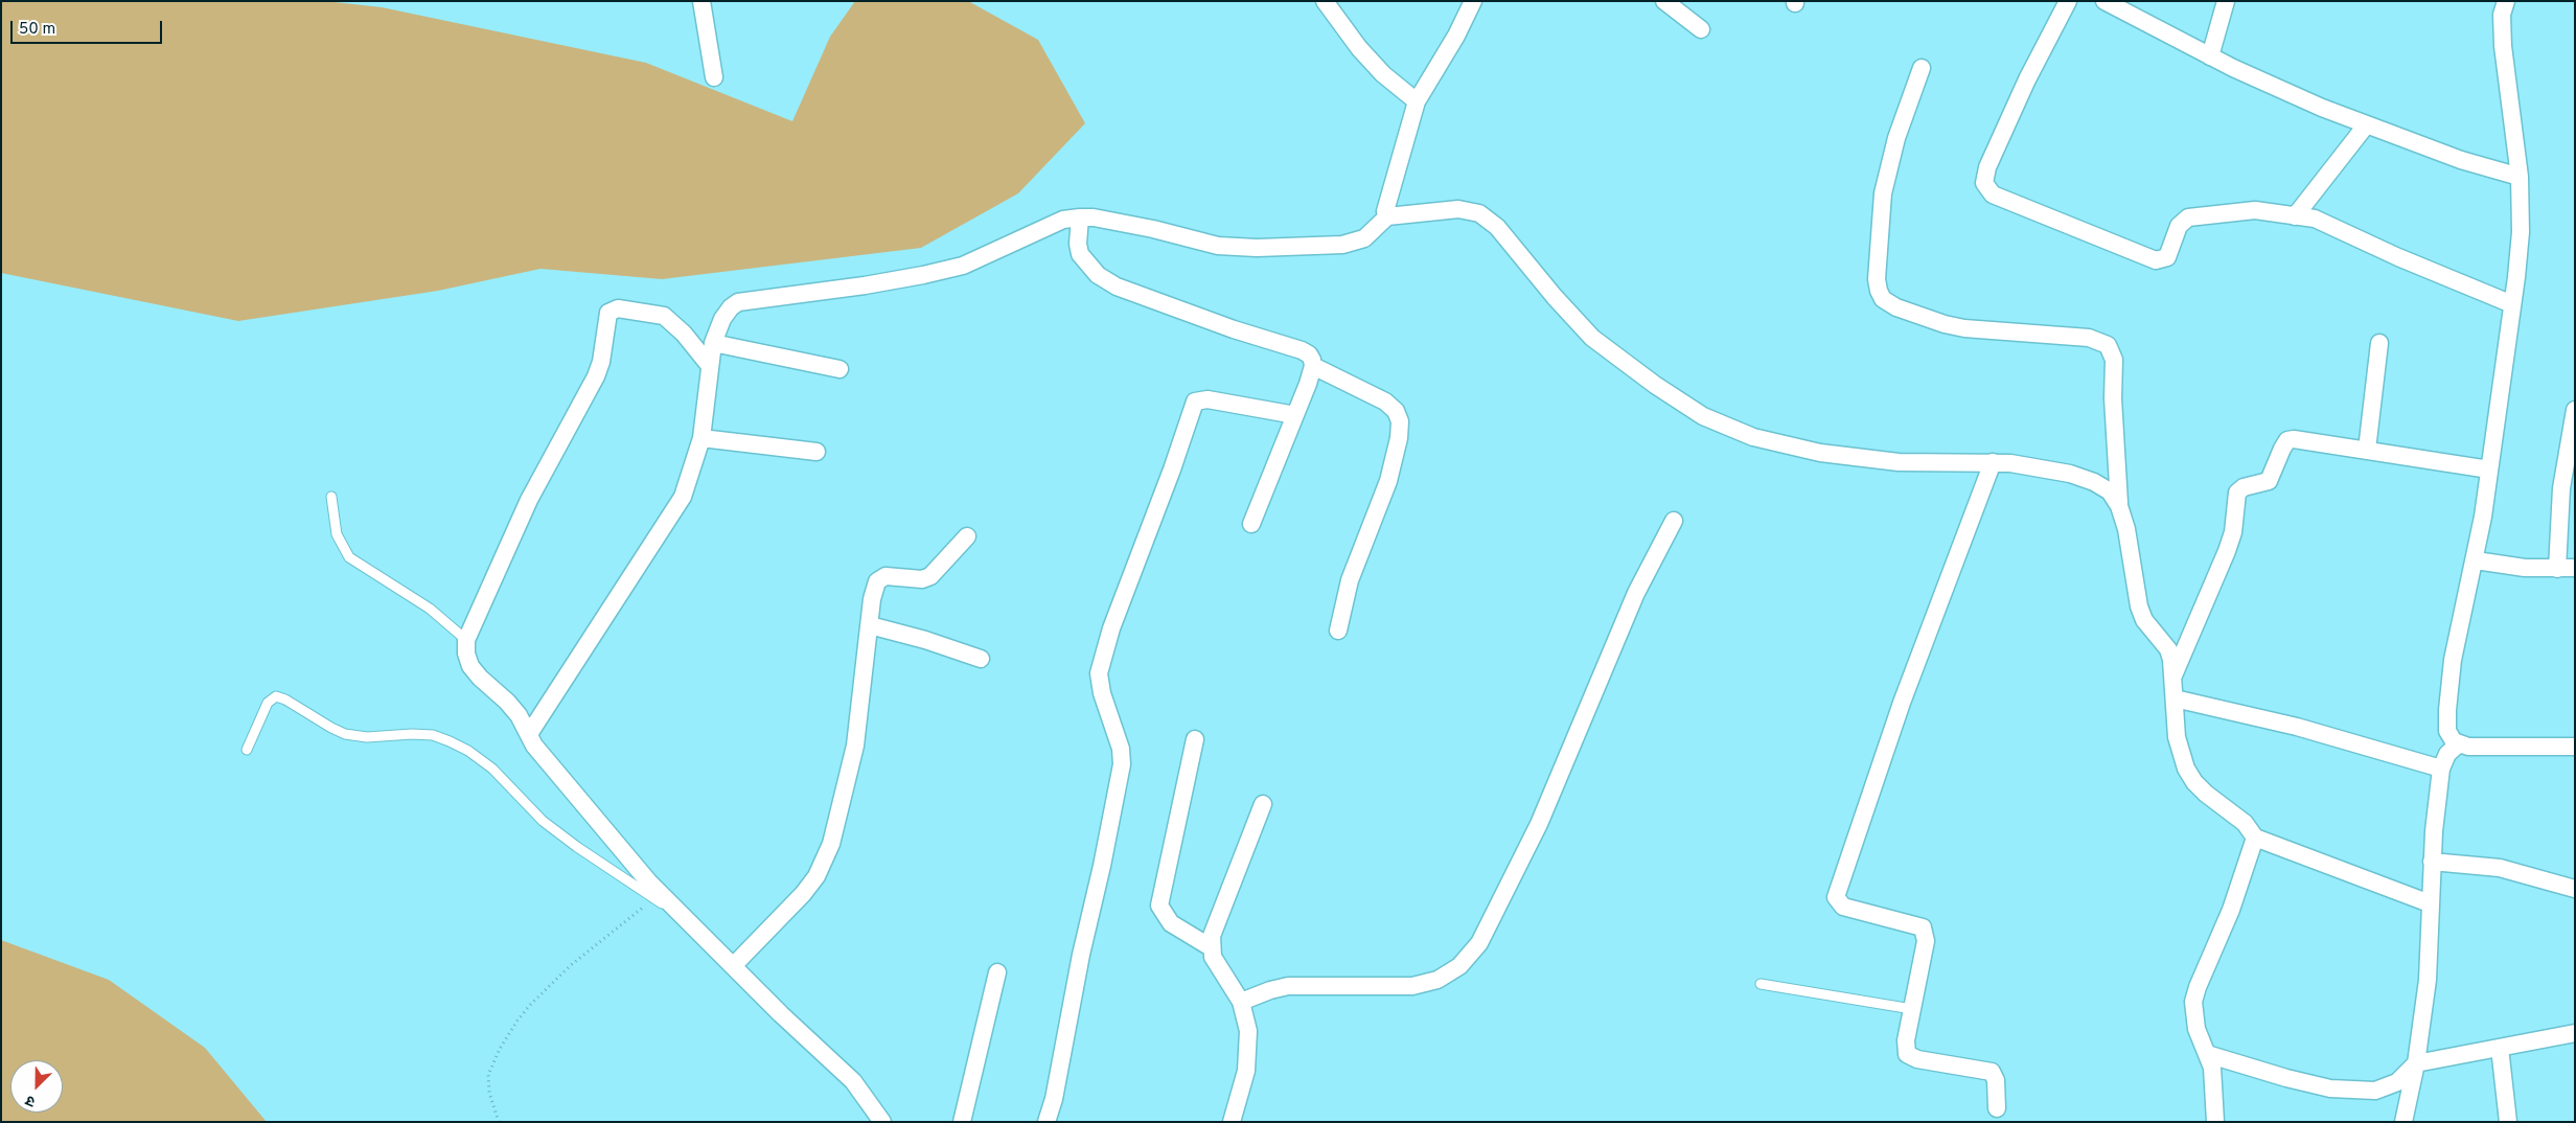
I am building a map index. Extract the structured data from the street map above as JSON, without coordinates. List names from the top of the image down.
{
  "scale_bar": "50 m",
  "north": "bottom left"
}
